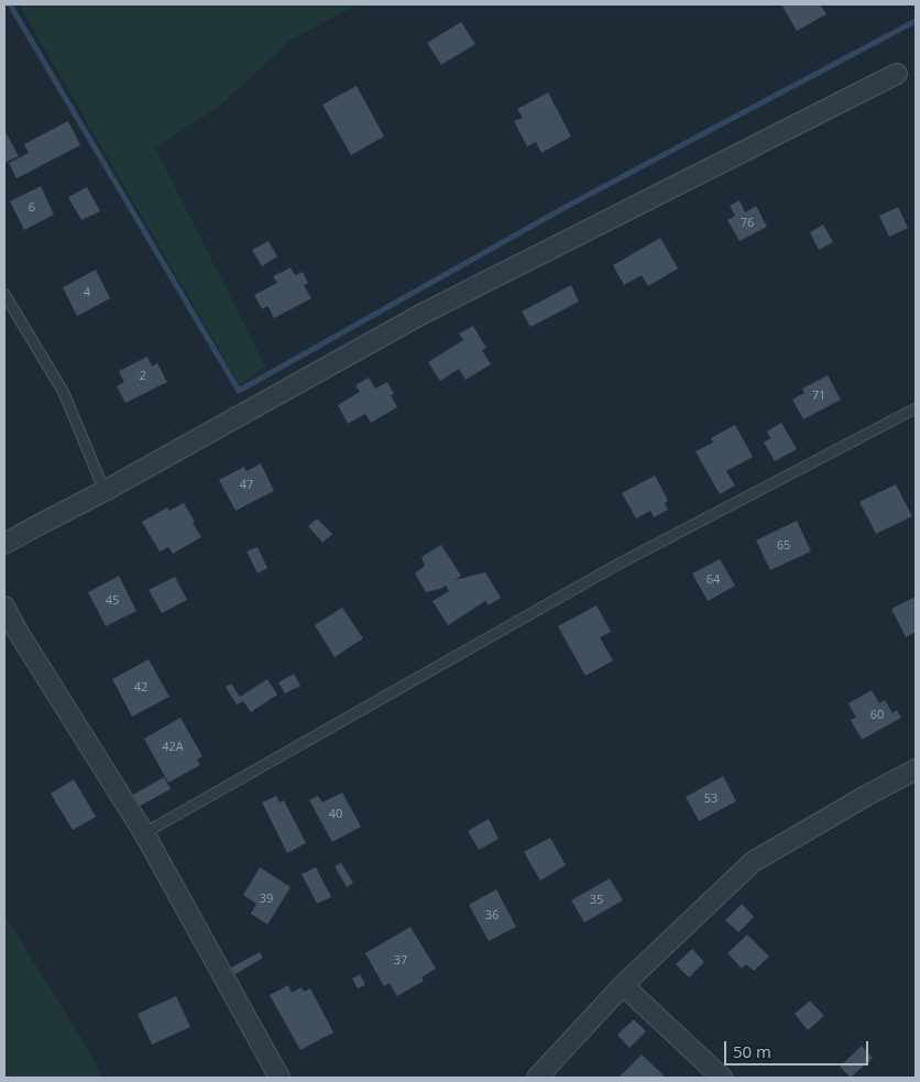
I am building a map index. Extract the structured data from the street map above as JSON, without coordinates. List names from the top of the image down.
{
  "house_numbers": [
    "6",
    "76",
    "4",
    "2",
    "71",
    "47",
    "65",
    "64",
    "45",
    "42",
    "60",
    "42А",
    "53",
    "40",
    "39",
    "35",
    "36",
    "37"
  ],
  "scale_bar": "50 m"
}
